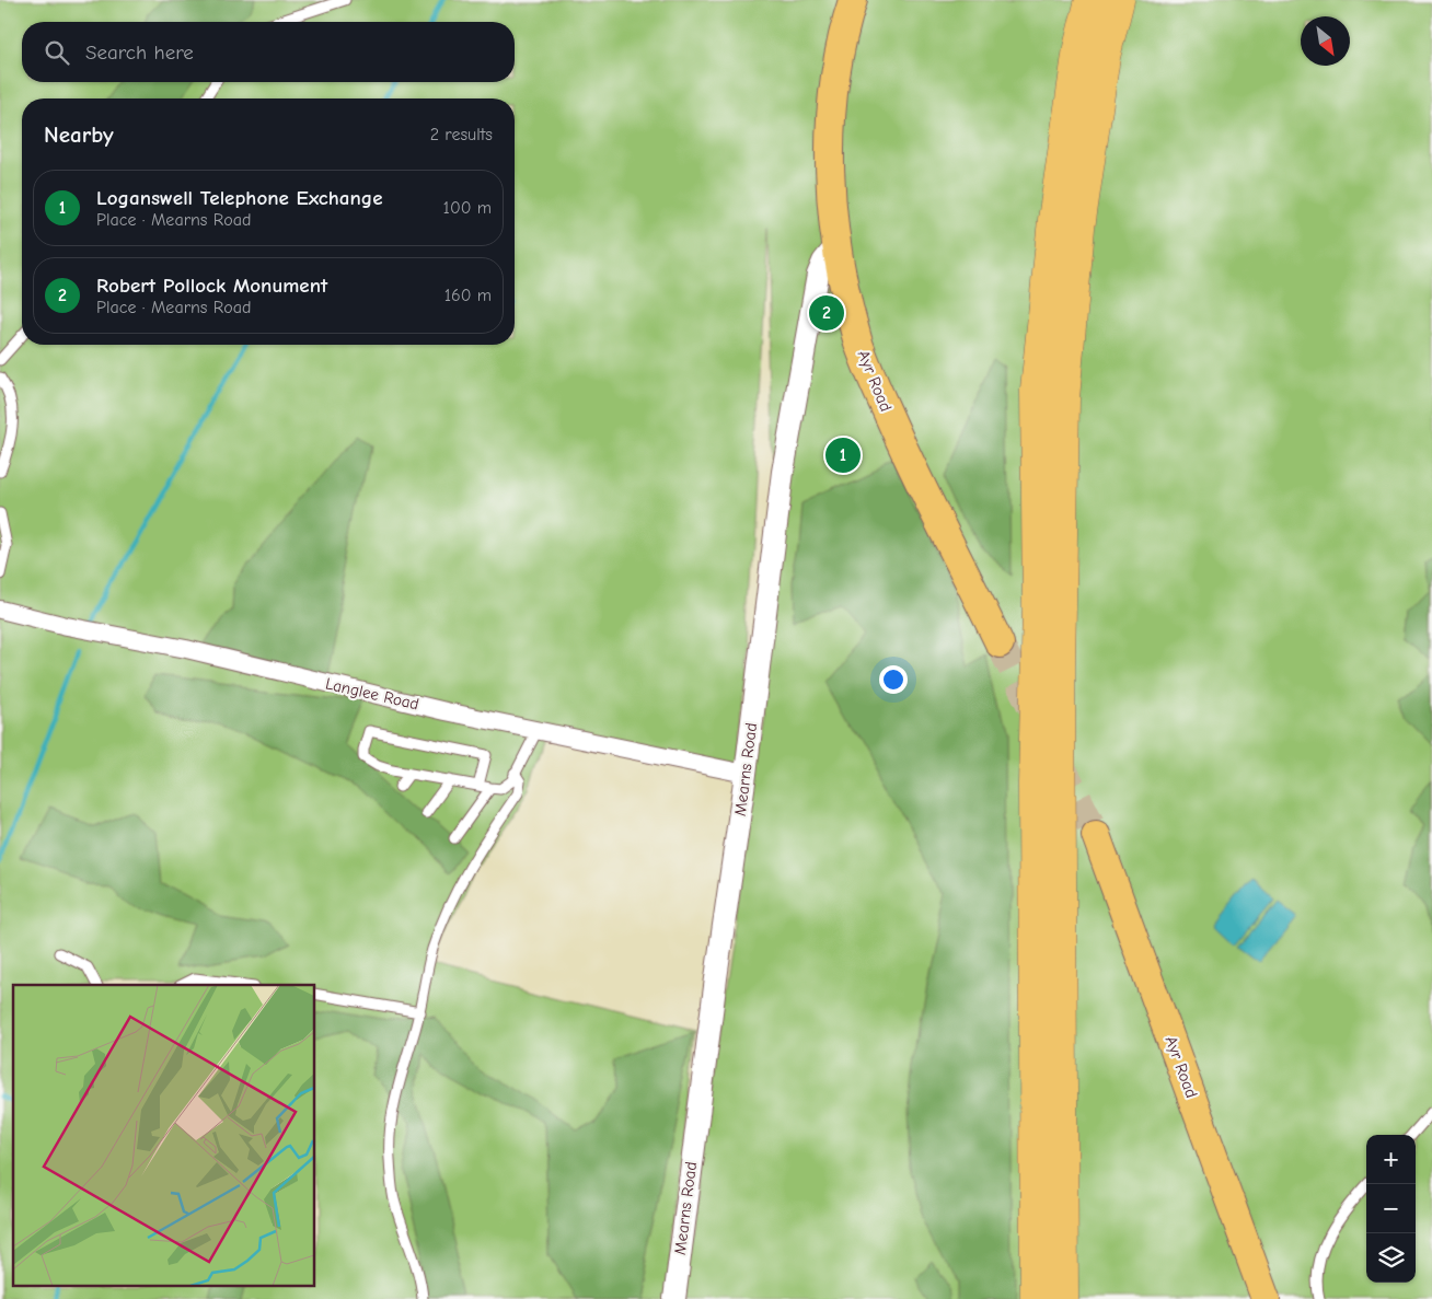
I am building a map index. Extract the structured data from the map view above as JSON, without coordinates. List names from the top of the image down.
{
  "streets": {
    "main road": ["Ayr Road"],
    "street": ["Langlee Road", "Mearns Road"]
  },
  "crossings": [
    ["Ayr Road", "Mearns Road"],
    ["Langlee Road", "Mearns Road"]
  ],
  "north": "bottom right",
  "page": {
    "search": "Search here",
    "heading": ["Nearby", "2 results"],
    "list": [
      {
        "mark": "1",
        "name": "Loganswell Telephone Exchange",
        "note": "Place · Mearns Road",
        "value": "100 m"
      },
      {
        "mark": "2",
        "name": "Robert Pollock Monument",
        "note": "Place · Mearns Road",
        "value": "160 m"
      }
    ],
    "pins": ["2", "1"],
    "map_buttons": ["+", "−"]
  }
}
